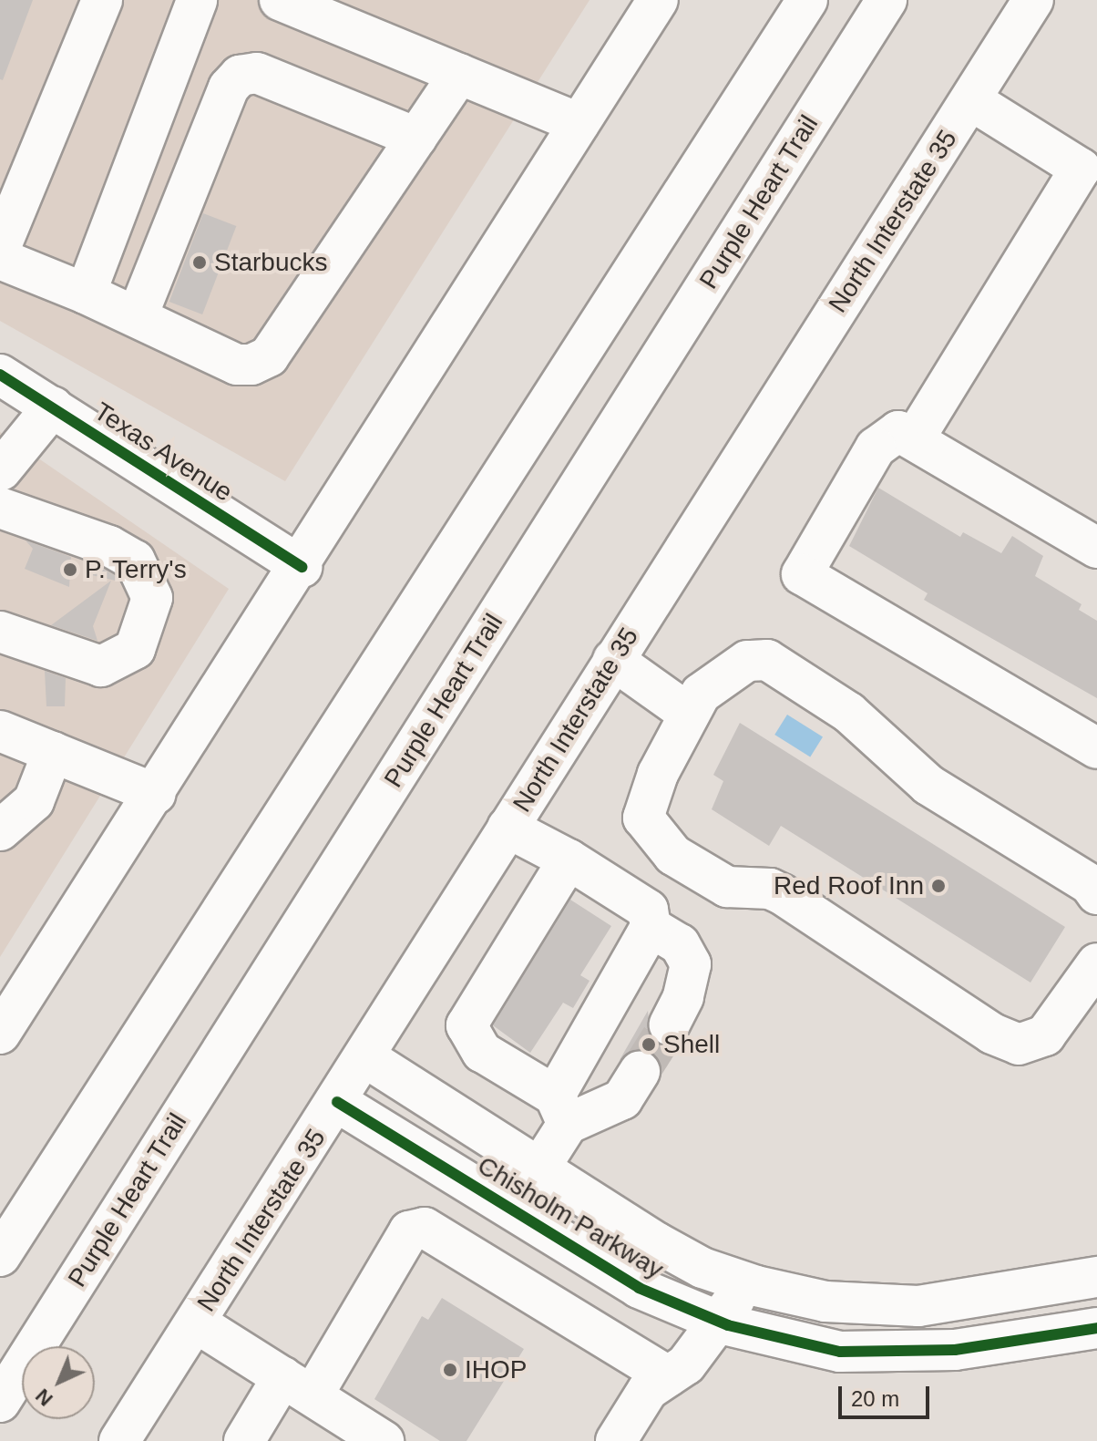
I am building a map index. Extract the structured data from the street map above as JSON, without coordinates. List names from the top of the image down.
{
  "streets": {
    "main road": [
      "Purple Heart Trail",
      "North Interstate 35",
      "Texas Avenue",
      "Chisholm Parkway"
    ]
  },
  "crossings": [
    ["North Interstate 35", "Chisholm Parkway"]
  ],
  "places": [
    "Starbucks",
    "P. Terry's",
    "Red Roof Inn",
    "Shell",
    "IHOP"
  ],
  "scale_bar": "20 m",
  "north": "bottom left"
}
